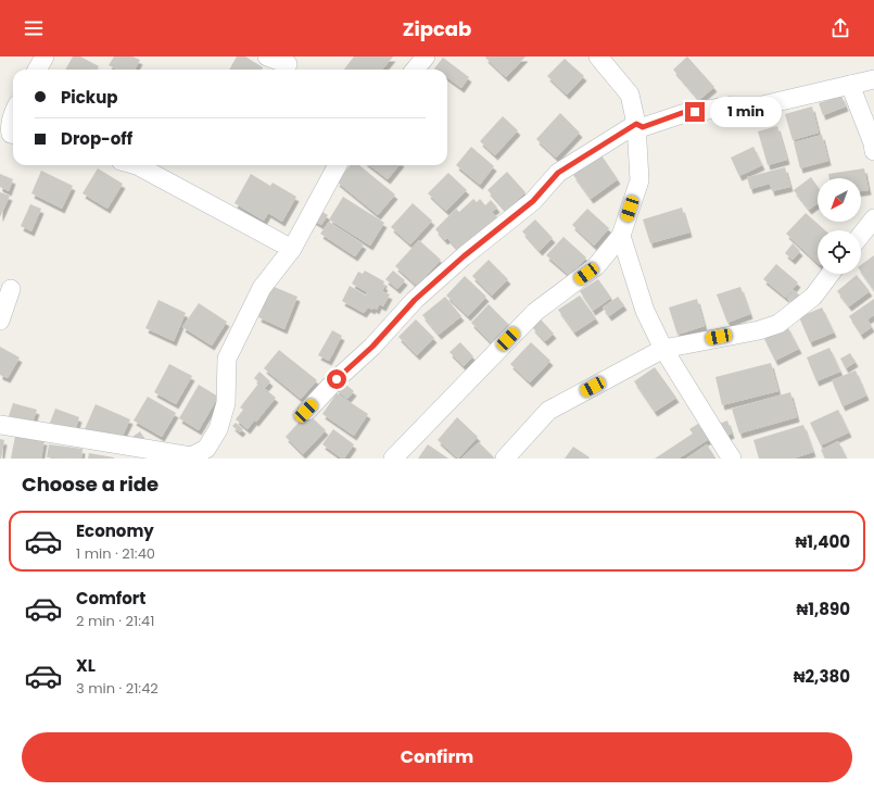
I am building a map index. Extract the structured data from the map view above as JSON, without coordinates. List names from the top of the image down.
{
  "north": "bottom left",
  "page": {
    "header": "Zipcab",
    "banner": ["Pickup", "Drop-off"],
    "bubble": "1 min",
    "heading": "Choose a ride",
    "list": [
      {
        "name": "Economy",
        "note": "1 min · 21:40",
        "value": "₦1,400"
      },
      {
        "name": "Comfort",
        "note": "2 min · 21:41",
        "value": "₦1,890"
      },
      {
        "name": "XL",
        "note": "3 min · 21:42",
        "value": "₦2,380"
      }
    ],
    "buttons": "Confirm"
  }
}
